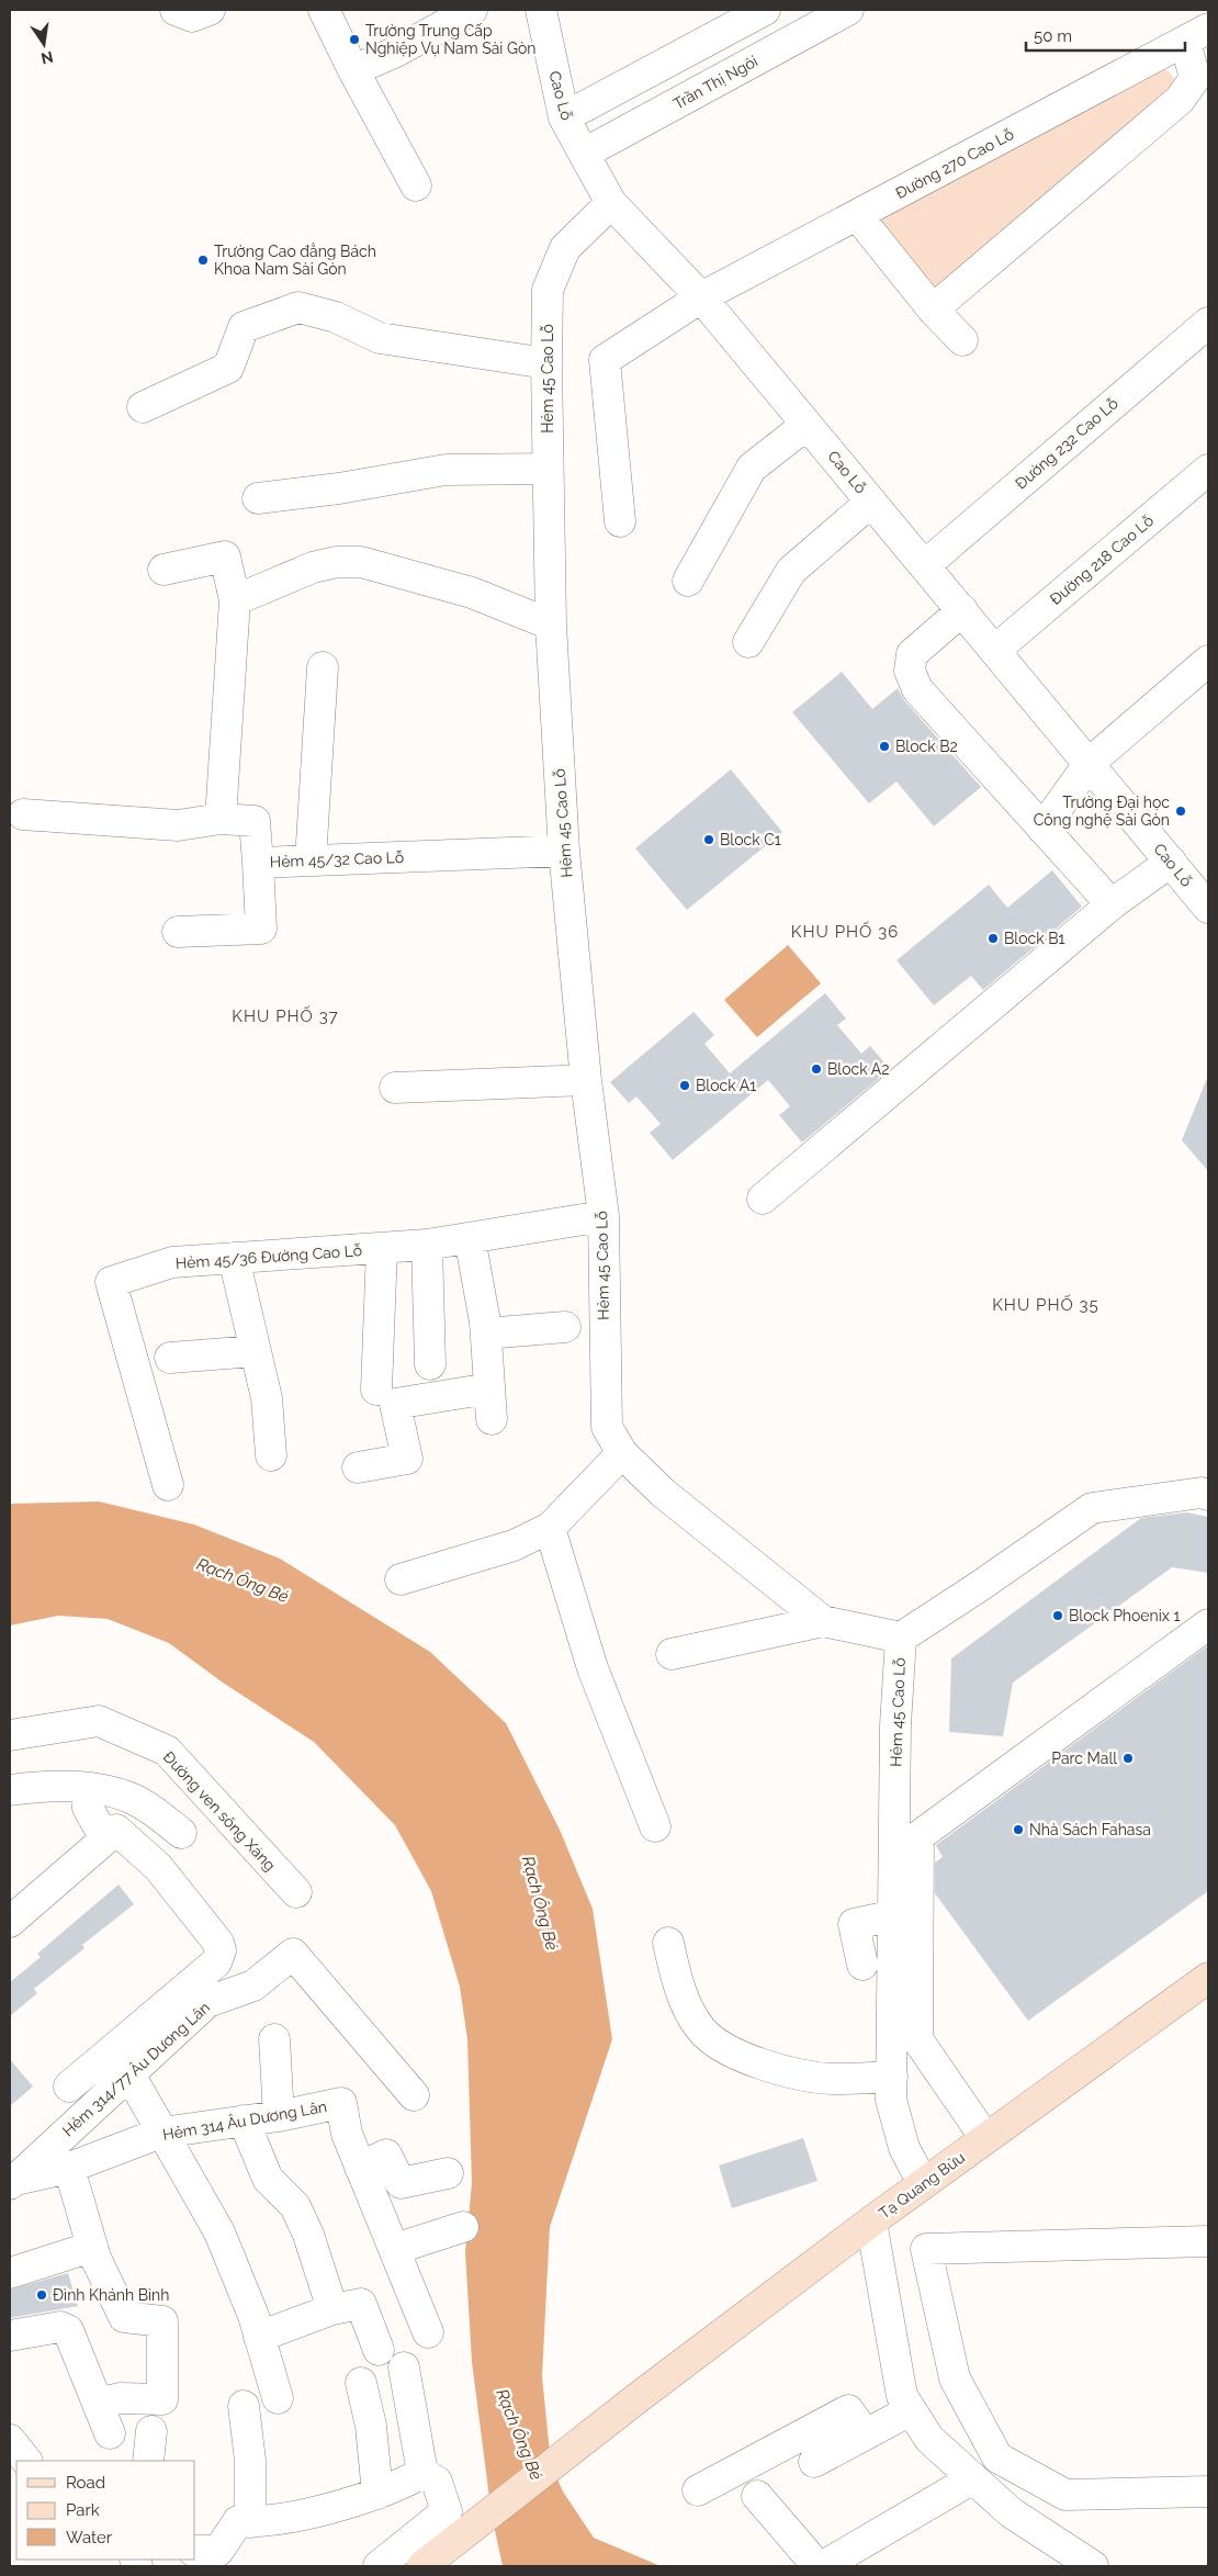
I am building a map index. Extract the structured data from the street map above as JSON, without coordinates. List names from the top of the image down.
{
  "streets": {
    "main road": ["Tạ Quang Bửu"],
    "street": [
      "Trần Thị Ngôi",
      "Cao Lỗ",
      "Đường 270 Cao Lỗ",
      "Hẻm 45 Cao Lỗ",
      "Đường 232 Cao Lỗ",
      "Đường 218 Cao Lỗ",
      "Hẻm 45/32 Cao Lỗ",
      "Hẻm 45/36 Đường Cao Lỗ",
      "Đường ven sông Xáng",
      "Hẻm 314/77 Âu Dương Lân",
      "Hẻm 314 Âu Dương Lân"
    ]
  },
  "crossings": [
    ["Trần Thị Ngôi", "Cao Lỗ"],
    ["Cao Lỗ", "Đường 270 Cao Lỗ"],
    ["Cao Lỗ", "Hẻm 45 Cao Lỗ"],
    ["Cao Lỗ", "Đường 232 Cao Lỗ"],
    ["Cao Lỗ", "Đường 218 Cao Lỗ"],
    ["Hẻm 45 Cao Lỗ", "Hẻm 45/32 Cao Lỗ"],
    ["Hẻm 45 Cao Lỗ", "Hẻm 45/36 Đường Cao Lỗ"],
    ["Hẻm 45 Cao Lỗ", "Tạ Quang Bửu"],
    ["Hẻm 314/77 Âu Dương Lân", "Hẻm 314 Âu Dương Lân"]
  ],
  "districts": ["KHU PHỐ 36", "KHU PHỐ 37", "KHU PHỐ 35"],
  "water": ["Rạch Ông Bé"],
  "places": [
    "Trường Trung Cấp Nghiệp Vụ Nam Sài Gòn",
    "Trường Cao đẳng Bách Khoa Nam Sài Gòn",
    "Block B2",
    "Trường Đại học Công nghệ Sài Gòn",
    "Block C1",
    "Block B1",
    "Block A2",
    "Block A1",
    "Block Phoenix 1",
    "Parc Mall",
    "Nhà Sách Fahasa",
    "Đình Khánh Bình"
  ],
  "legend": ["Road", "Park", "Water"],
  "scale_bar": "50 m",
  "north": "bottom"
}
